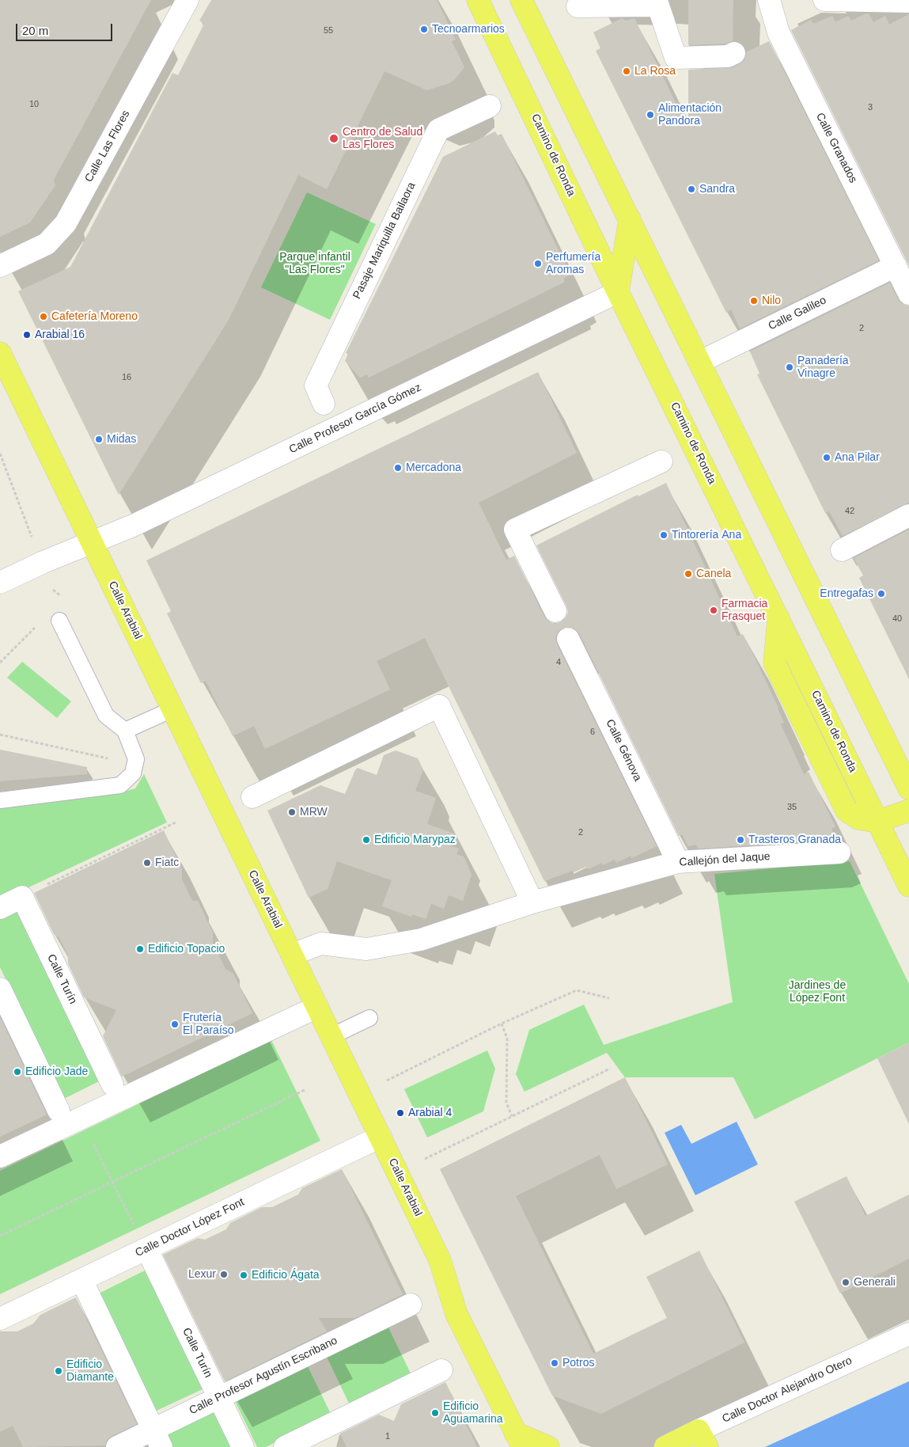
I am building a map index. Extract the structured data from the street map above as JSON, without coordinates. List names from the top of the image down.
{
  "streets": {
    "main road": ["Camino de Ronda", "Calle Arabial", "Calle Doctor Alejandro Otero"],
    "street": [
      "Calle Las Flores",
      "Calle Granados",
      "Pasaje Mariquilla Bailaora",
      "Calle Galileo",
      "Calle Profesor García Gómez",
      "Calle Génova",
      "Callejón del Jaque",
      "Calle Turín",
      "Calle Doctor López Font",
      "Calle Profesor Agustín Escribano"
    ]
  },
  "crossings": [
    ["Calle Granados", "Calle Galileo"],
    ["Camino de Ronda", "Calle Profesor García Gómez"],
    ["Calle Profesor García Gómez", "Calle Arabial"],
    ["Calle Arabial", "Callejón del Jaque"],
    ["Calle Arabial", "Calle Doctor López Font"],
    ["Calle Génova", "Callejón del Jaque"],
    ["Calle Turín", "Calle Profesor Agustín Escribano"]
  ],
  "parks": ["Parque infantil \"Las Flores\"", "Jardines de López Font"],
  "places": [
    "Tecnoarmarios",
    "La Rosa",
    "Alimentación Pandora",
    "Centro de Salud Las Flores",
    "Sandra",
    "Perfumería Aromas",
    "Nilo",
    "Cafetería Moreno",
    "Arabial 16",
    "Panadería Vinagre",
    "Midas",
    "Ana Pilar",
    "Mercadona",
    "Tintorería Ana",
    "Canela",
    "Entregafas",
    "Farmacia Frasquet",
    "MRW",
    "Edificio Marypaz",
    "Trasteros Granada",
    "Fiatc",
    "Edificio Topacio",
    "Frutería El Paraíso",
    "Edificio Jade",
    "Arabial 4",
    "Lexur",
    "Edificio Ágata",
    "Generali",
    "Potros",
    "Edificio Diamante",
    "Edificio Aguamarina"
  ],
  "house_numbers": [
    "55",
    "10",
    "3",
    "2",
    "16",
    "42",
    "40",
    "4",
    "6",
    "35",
    "2",
    "1"
  ],
  "scale_bar": "20 m"
}
